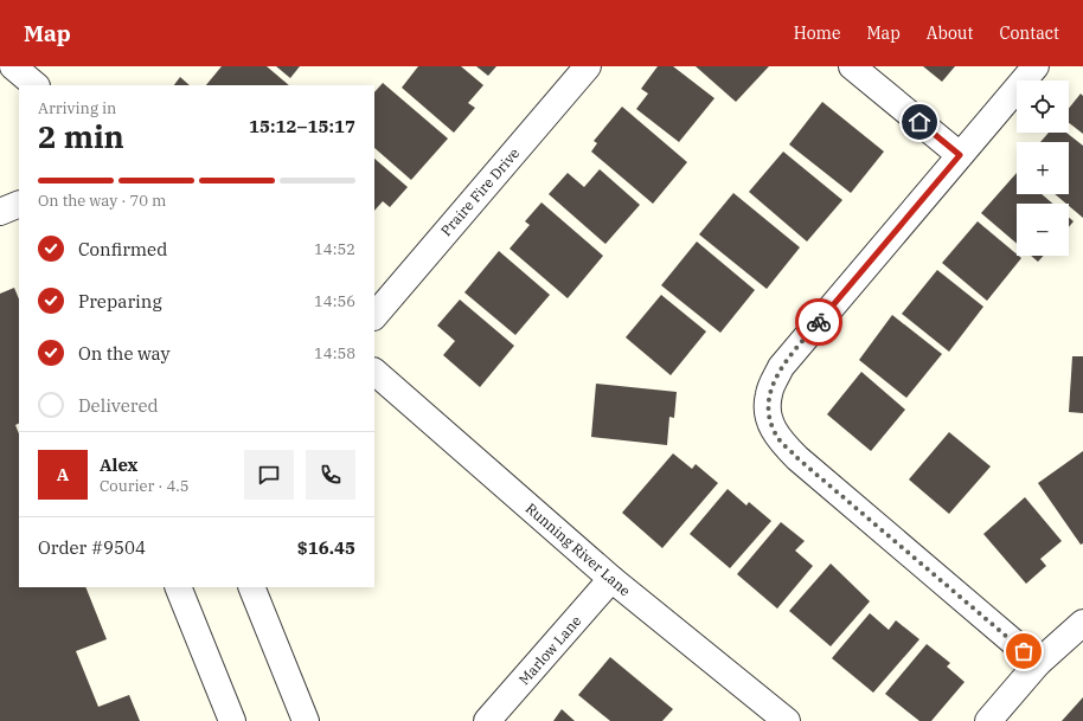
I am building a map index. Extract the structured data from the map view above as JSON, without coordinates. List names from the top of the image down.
{
  "streets": {
    "street": ["Praire Fire Drive", "Running River Lane", "Marlow Lane"]
  },
  "crossings": [
    ["Running River Lane", "Marlow Lane"]
  ],
  "page": {
    "header": "Map",
    "nav": [
      "Home",
      "Map",
      "About",
      "Contact"
    ],
    "map_buttons": ["+", "−"],
    "heading": ["2 min", "Arriving in", "15:12–15:17"],
    "panel": [
      "Alex",
      "Courier · 4.5",
      "Order #9504",
      "$16.45"
    ],
    "bar": "On the way · 70 m",
    "list": [
      ["Confirmed", "14:52"],
      ["Preparing", "14:56"],
      ["On the way", "14:58"],
      "Delivered"
    ],
    "round": "A"
  }
}
